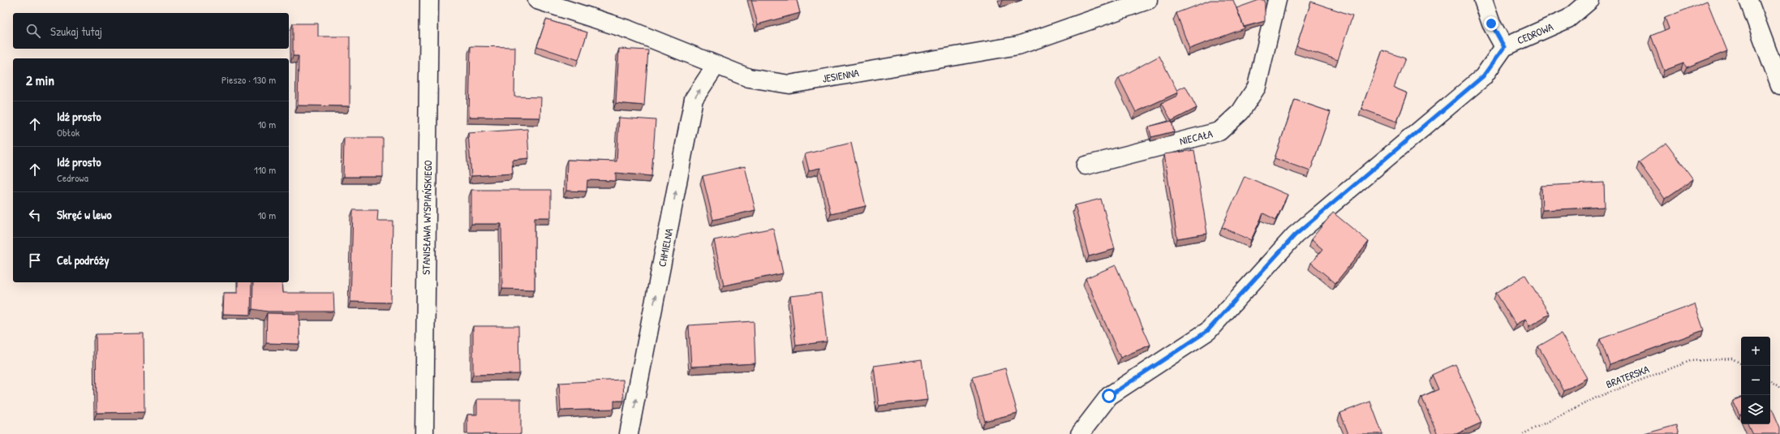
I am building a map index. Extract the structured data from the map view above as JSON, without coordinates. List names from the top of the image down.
{
  "streets": {
    "street": [
      "CEDROWA",
      "JESIENNA",
      "NIECAŁA",
      "STANISŁAWA WYSPIAŃSKIEGO",
      "CHMIELNA"
    ],
    "path": ["BRATERSKA"]
  },
  "crossings": [
    ["JESIENNA", "CHMIELNA"]
  ],
  "one_way": ["CHMIELNA"],
  "page": {
    "search": "Szukaj tutaj",
    "heading": ["2 min", "Pieszo · 130 m"],
    "list": [
      ["Idź prosto", "Obłok", "10 m"],
      ["Idź prosto", "Cedrowa", "110 m"],
      ["Skręć w lewo", "10 m"],
      "Cel podróży"
    ],
    "map_buttons": ["+", "−"]
  }
}
